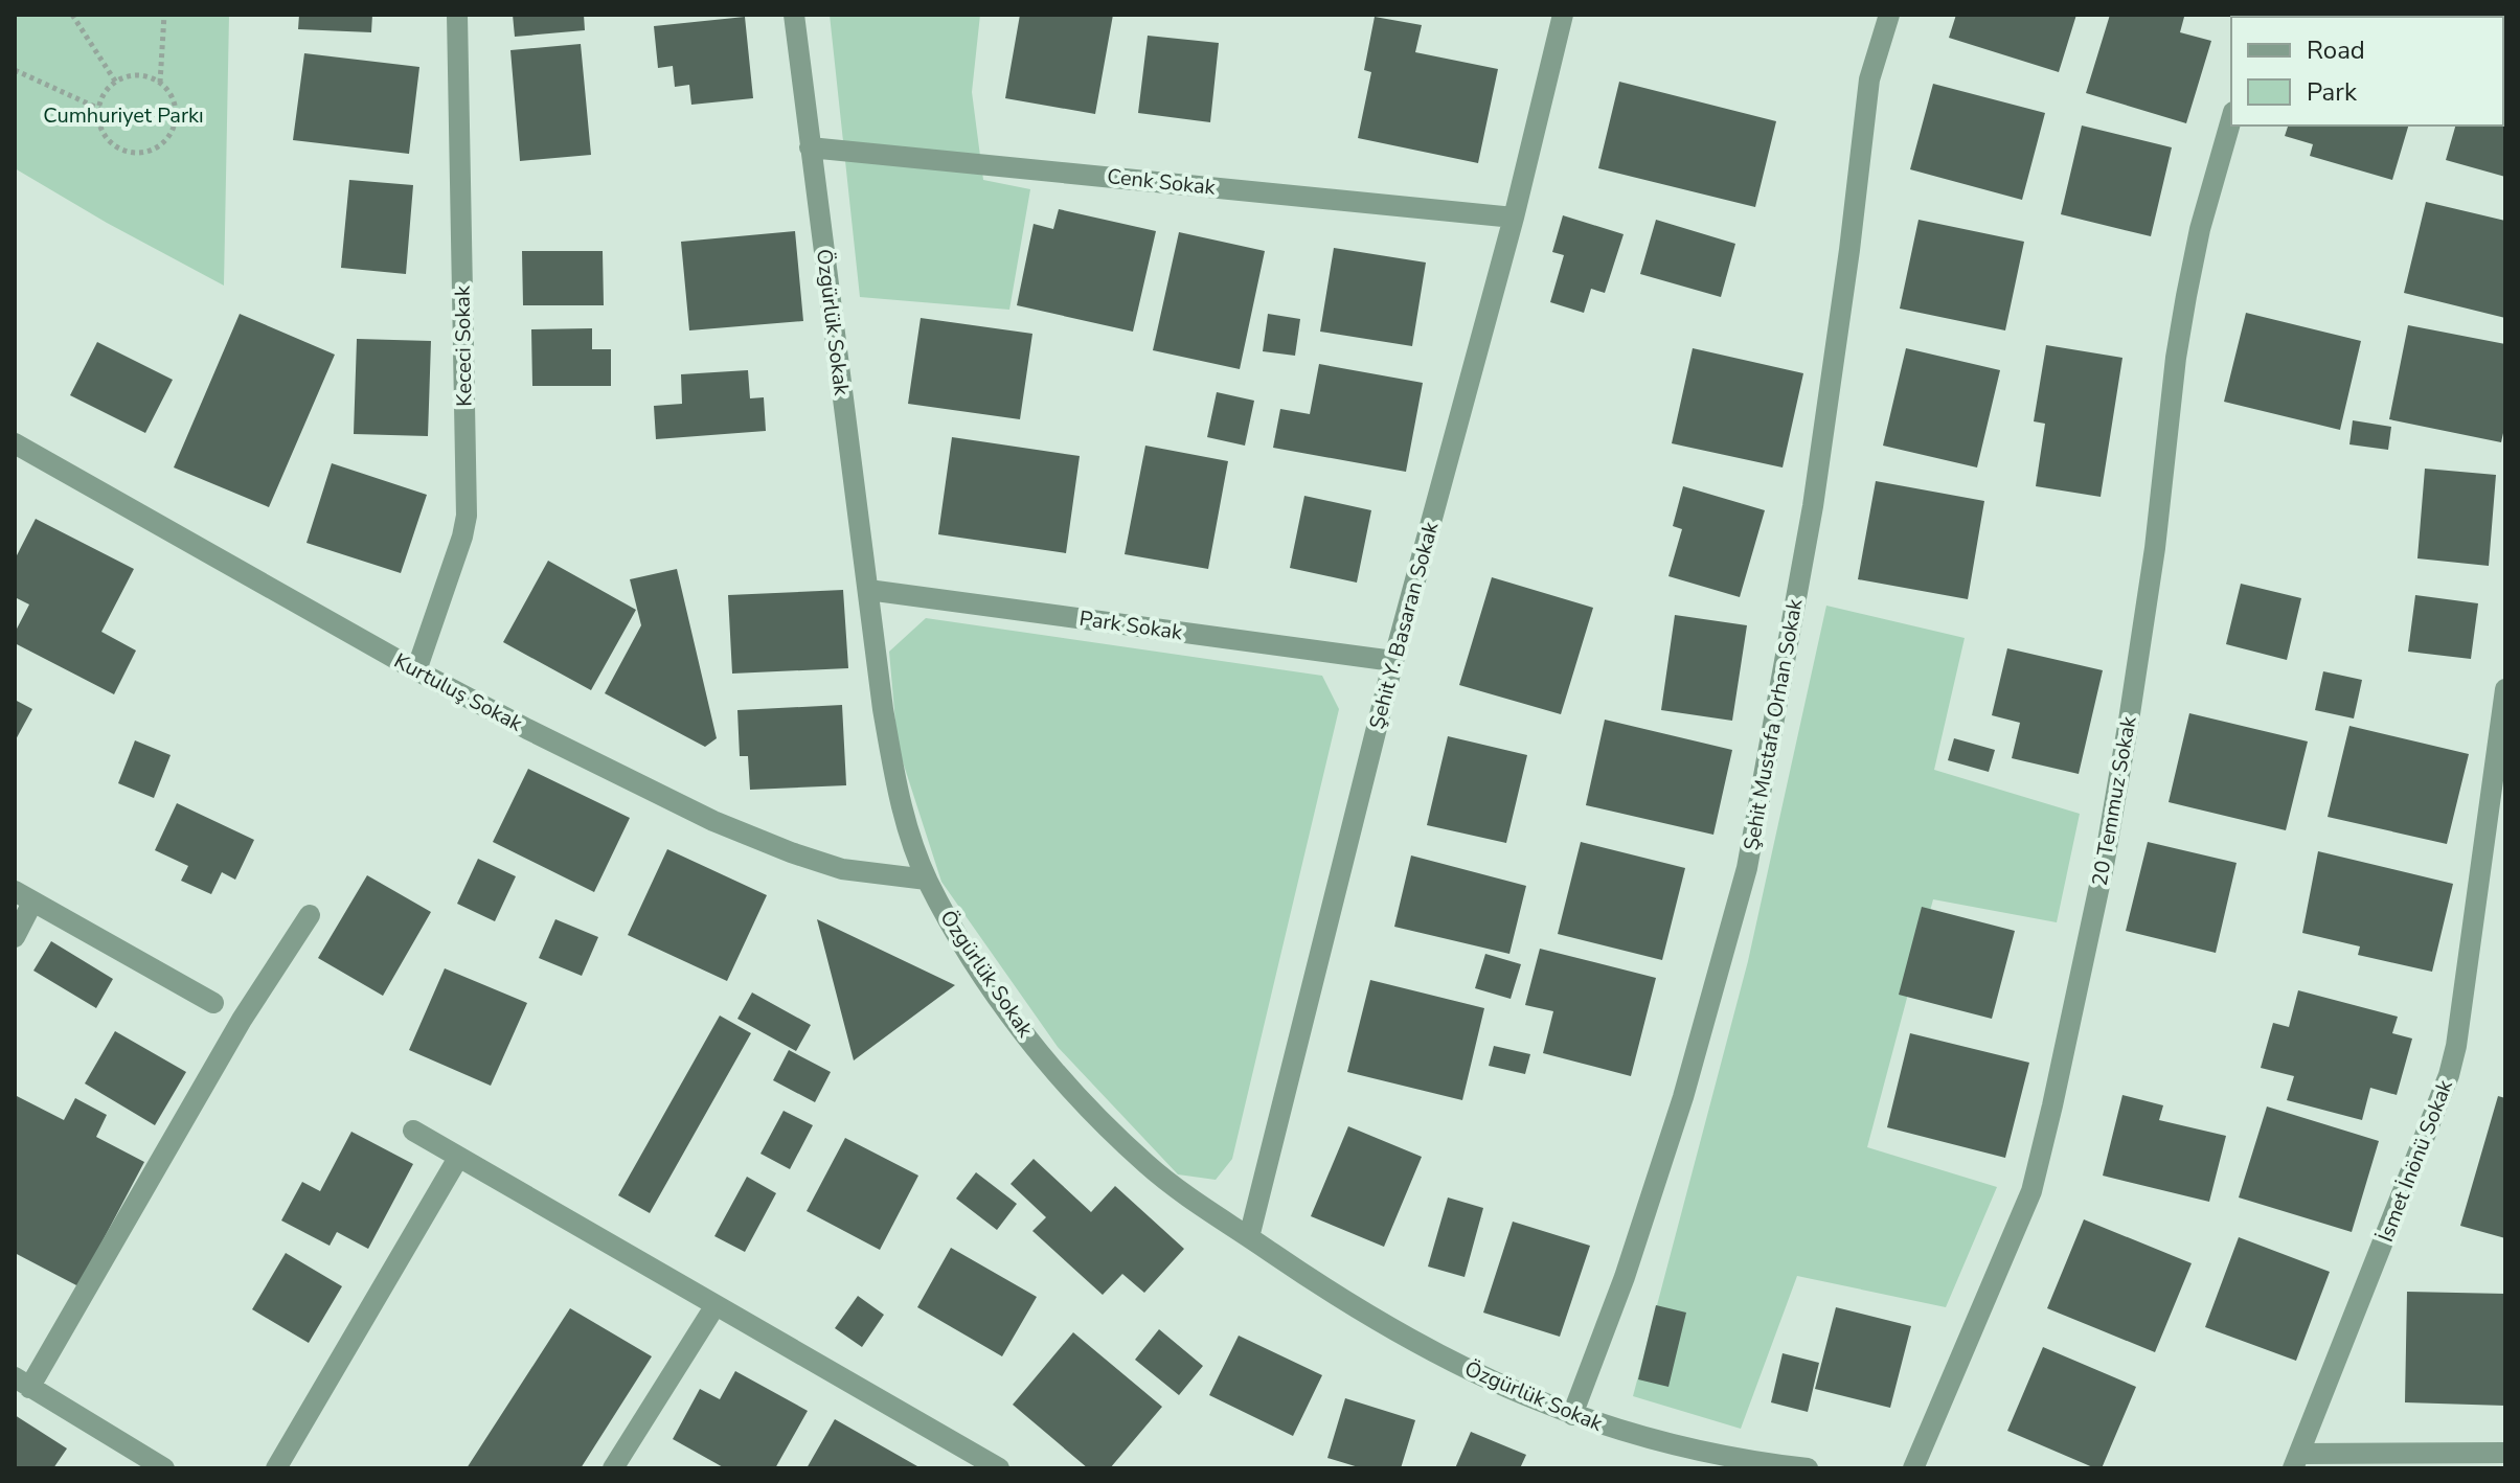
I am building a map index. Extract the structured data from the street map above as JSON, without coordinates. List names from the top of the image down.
{
  "streets": {
    "street": [
      "Cenk Sokak",
      "Özgürlük Sokak",
      "Kececi Sokak",
      "Park Sokak",
      "Şehit Y. Basaran Sokak",
      "Kurtuluş Sokak",
      "Şehit Mustafa Orhan Sokak",
      "20 Temmuz Sokak",
      "İsmet İnönü Sokak"
    ]
  },
  "crossings": [
    ["Cenk Sokak", "Özgürlük Sokak"],
    ["Cenk Sokak", "Şehit Y. Basaran Sokak"],
    ["Özgürlük Sokak", "Park Sokak"],
    ["Özgürlük Sokak", "Şehit Y. Basaran Sokak"],
    ["Özgürlük Sokak", "Kurtuluş Sokak"],
    ["Özgürlük Sokak", "Şehit Mustafa Orhan Sokak"],
    ["Kececi Sokak", "Kurtuluş Sokak"],
    ["Park Sokak", "Şehit Y. Basaran Sokak"]
  ],
  "parks": ["Cumhuriyet Parkı"],
  "legend": ["Road", "Park"]
}
